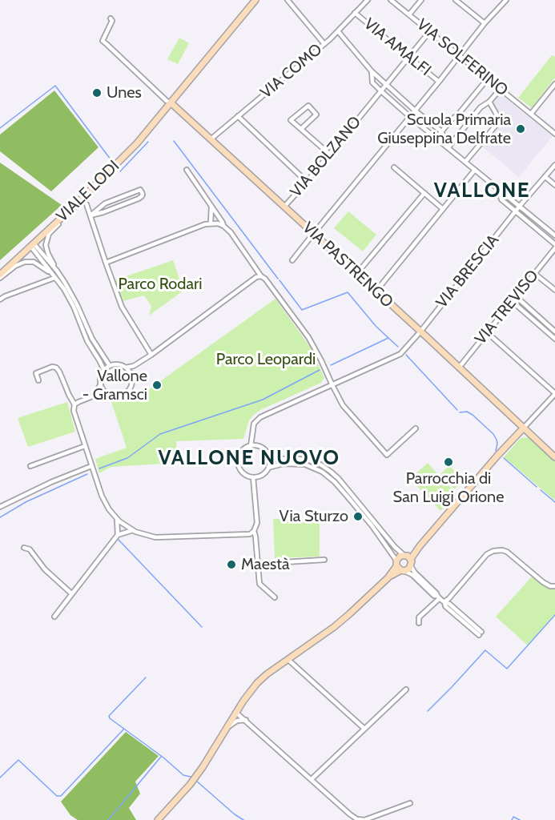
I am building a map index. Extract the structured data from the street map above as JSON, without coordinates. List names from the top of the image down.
{
  "streets": {
    "street": [
      "VIA AMALFI",
      "VIA SOLFERINO",
      "VIA COMO",
      "VIA BOLZANO",
      "VIALE LODI",
      "VIA PASTRENGO",
      "VIA BRESCIA",
      "VIA TREVISO"
    ]
  },
  "crossings": [
    ["VIA AMALFI", "VIA COMO"],
    ["VIA AMALFI", "VIA BOLZANO"],
    ["VIA SOLFERINO", "VIA BOLZANO"],
    ["VIA COMO", "VIA PASTRENGO"],
    ["VIA BOLZANO", "VIA PASTRENGO"],
    ["VIALE LODI", "VIA PASTRENGO"],
    ["VIA PASTRENGO", "VIA BRESCIA"],
    ["VIA PASTRENGO", "VIA TREVISO"]
  ],
  "districts": ["VALLONE", "VALLONE NUOVO"],
  "parks": ["Parco Rodari", "Parco Leopardi"],
  "places": [
    "Unes",
    "Scuola Primaria Giuseppina Delfrate",
    "Vallone - Gramsci",
    "Parrocchia di San Luigi Orione",
    "Via Sturzo",
    "Maestà"
  ]
}
